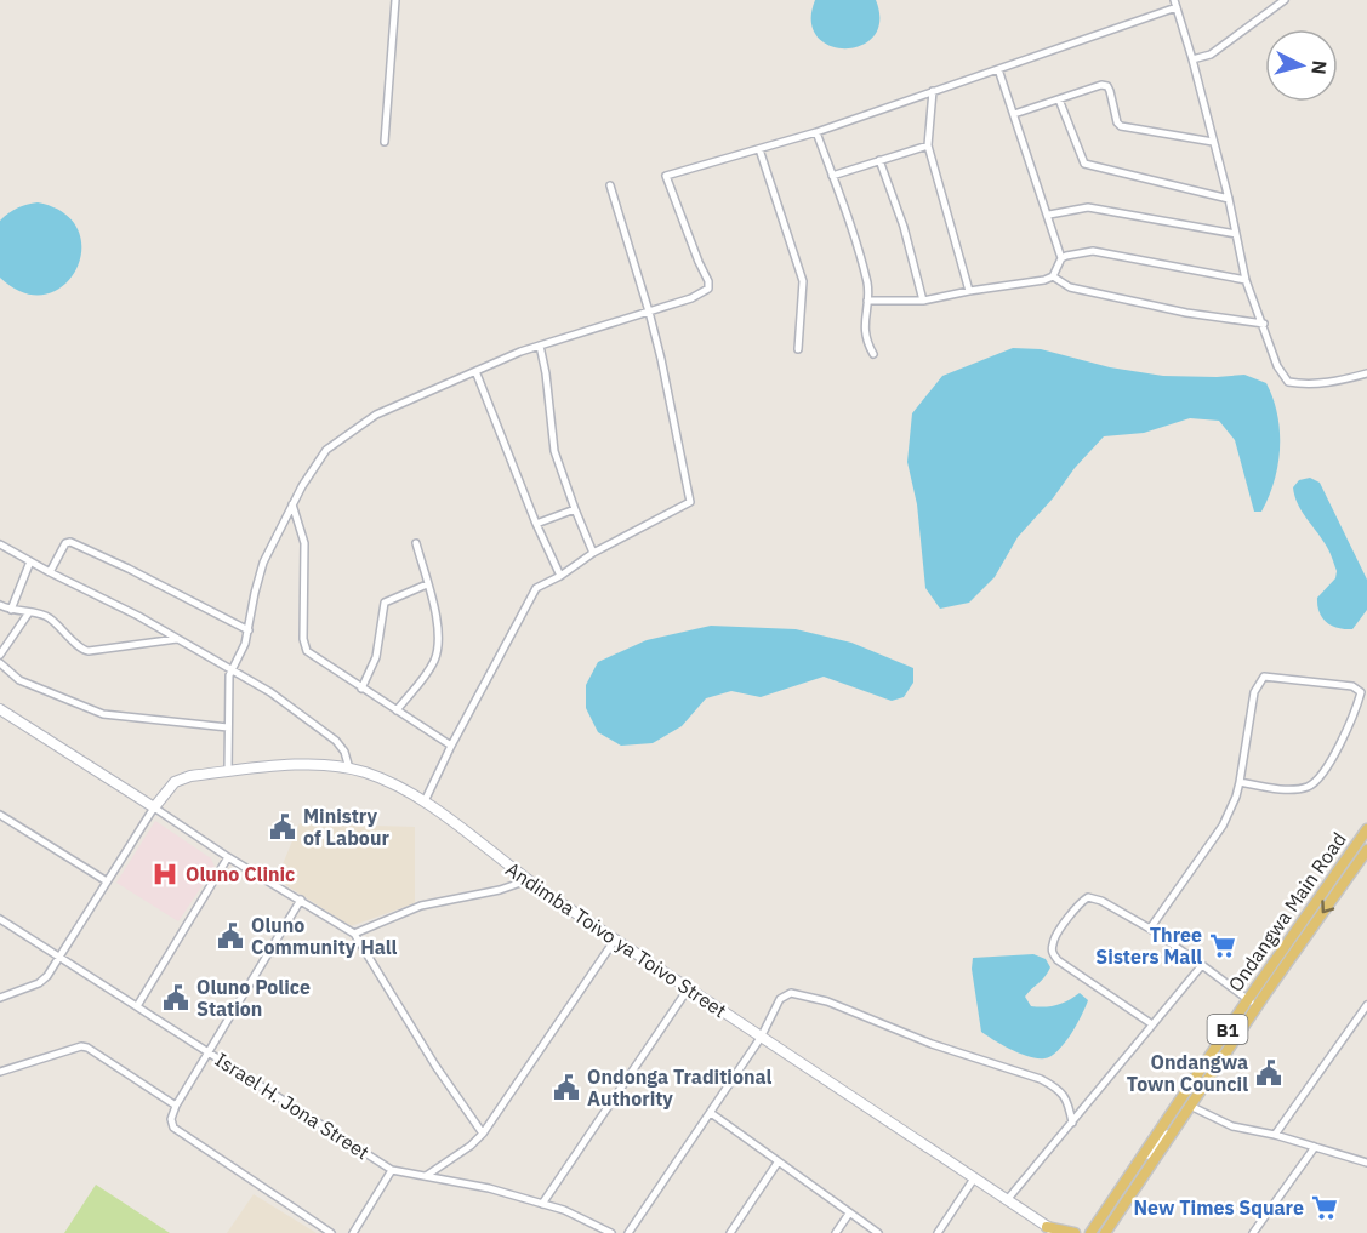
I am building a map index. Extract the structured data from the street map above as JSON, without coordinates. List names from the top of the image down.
{
  "streets": {
    "main road": ["Ondangwa Main Road", "B1"],
    "street": ["Andimba Toivo ya Toivo Street", "Israel H. Jona Street"]
  },
  "places": {
    "public building": [
      "Ministry of Labour",
      "Oluno Community Hall",
      "Oluno Police Station",
      "Ondangwa Town Council",
      "Ondonga Traditional Authority"
    ],
    "hospital": ["Oluno Clinic"],
    "supermarket": ["Three Sisters Mall", "New Times Square"]
  },
  "north": "right"
}
